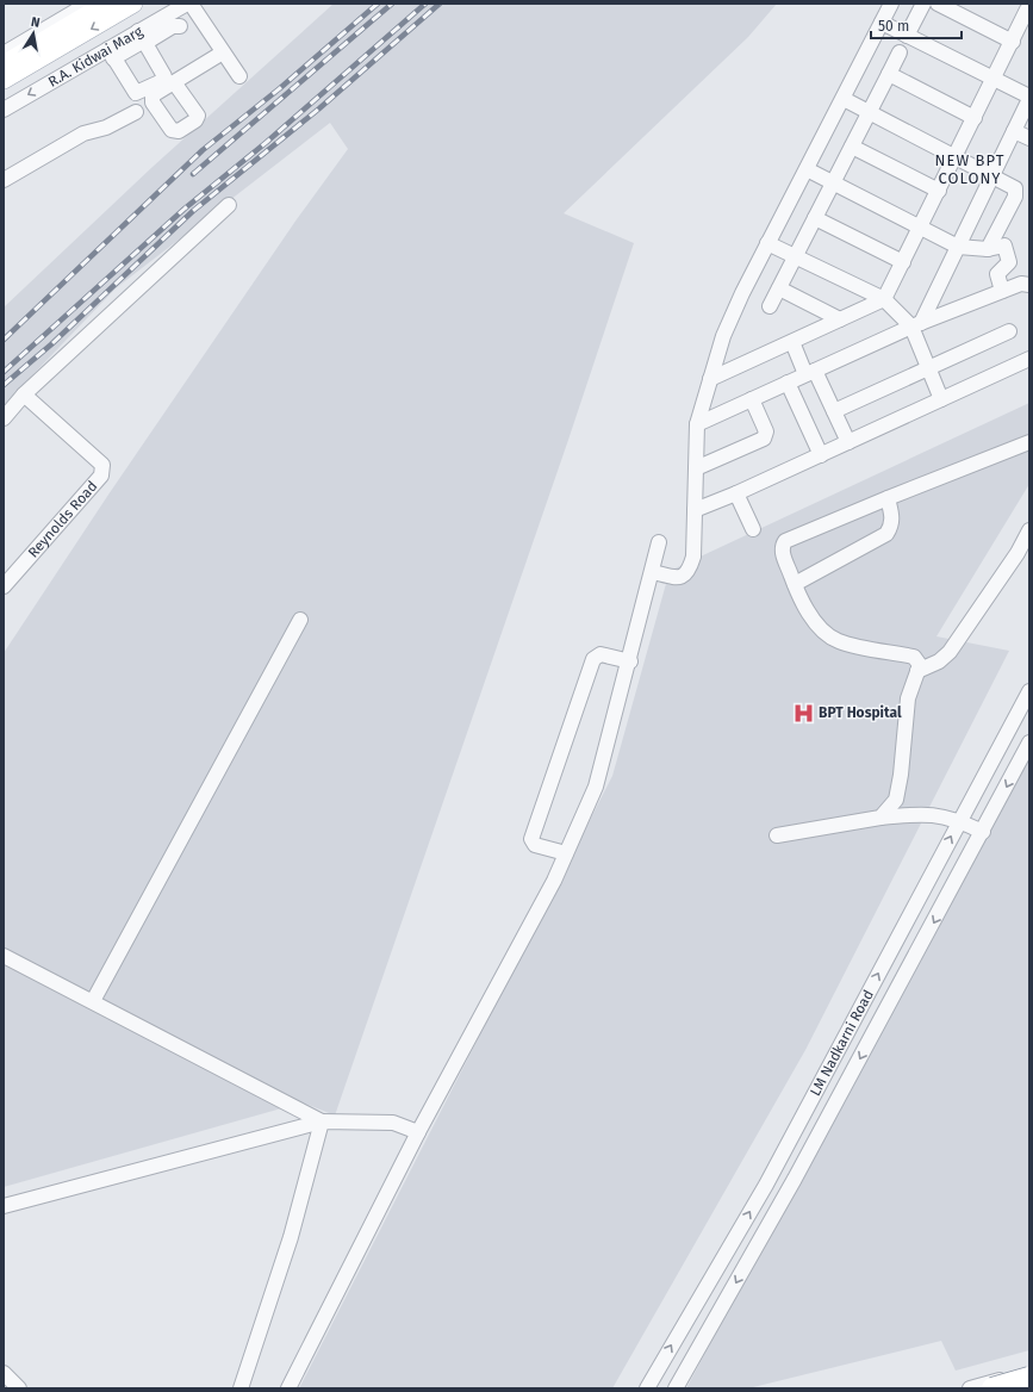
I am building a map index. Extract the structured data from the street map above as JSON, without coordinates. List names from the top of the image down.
{
  "streets": {
    "street": ["R.A. Kidwai Marg", "Reynolds Road", "LM Nadkarni Road"]
  },
  "districts": ["NEW BPT COLONY"],
  "places": {
    "hospital": ["BPT Hospital"]
  },
  "scale_bar": "50 m",
  "north": "top"
}
